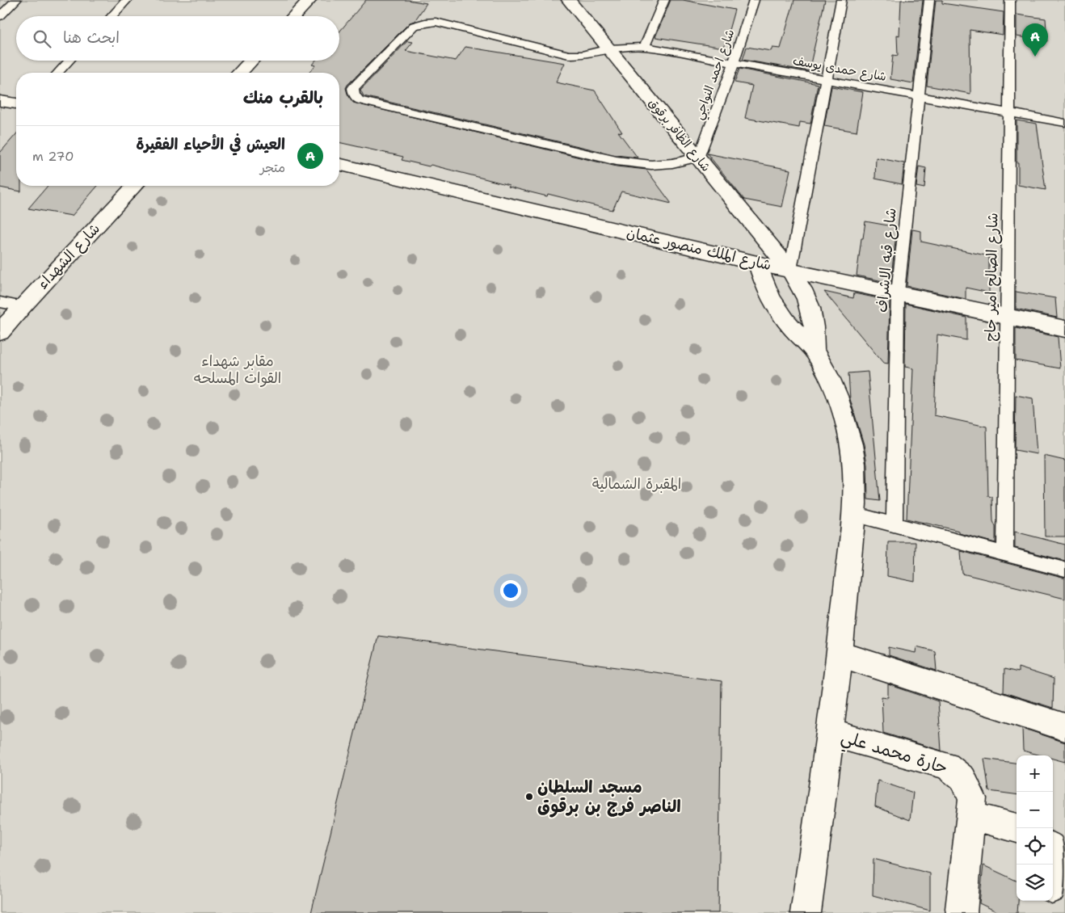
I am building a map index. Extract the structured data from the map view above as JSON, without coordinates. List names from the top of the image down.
{
  "streets": {
    "street": [
      "شارع الظافر برقوق",
      "شارع الملك منصور عثمان",
      "شارع الشهداء",
      "حارة محمد علي"
    ],
    "lane": [
      "شارع حمدى يوسف",
      "شارع احمد النواجي",
      "شارع قبه الاشراف",
      "شارع الصالح امير حاج"
    ]
  },
  "crossings": [
    ["شارع حمدى يوسف", "شارع احمد النواجي"],
    ["شارع حمدى يوسف", "شارع الظافر برقوق"],
    ["شارع حمدى يوسف", "شارع قبه الاشراف"],
    ["شارع حمدى يوسف", "شارع الصالح امير حاج"],
    ["شارع احمد النواجي", "شارع الظافر برقوق"],
    ["شارع الظافر برقوق", "شارع الملك منصور عثمان"],
    ["شارع الملك منصور عثمان", "شارع قبه الاشراف"],
    ["شارع الملك منصور عثمان", "شارع الصالح امير حاج"]
  ],
  "parks": ["مقابر شهداء القوات المسلحه", "المقبرة الشمالية"],
  "places": ["مسجد السلطان الناصر فرج بن برقوق"],
  "page": {
    "search": "ابحث هنا",
    "pins": "A",
    "heading": "بالقرب منك",
    "list": [
      {
        "mark": "A",
        "name": "العيش في الأحياء الفقيرة",
        "note": "متجر",
        "value": "270 m"
      }
    ],
    "map_buttons": ["+", "−"]
  }
}
